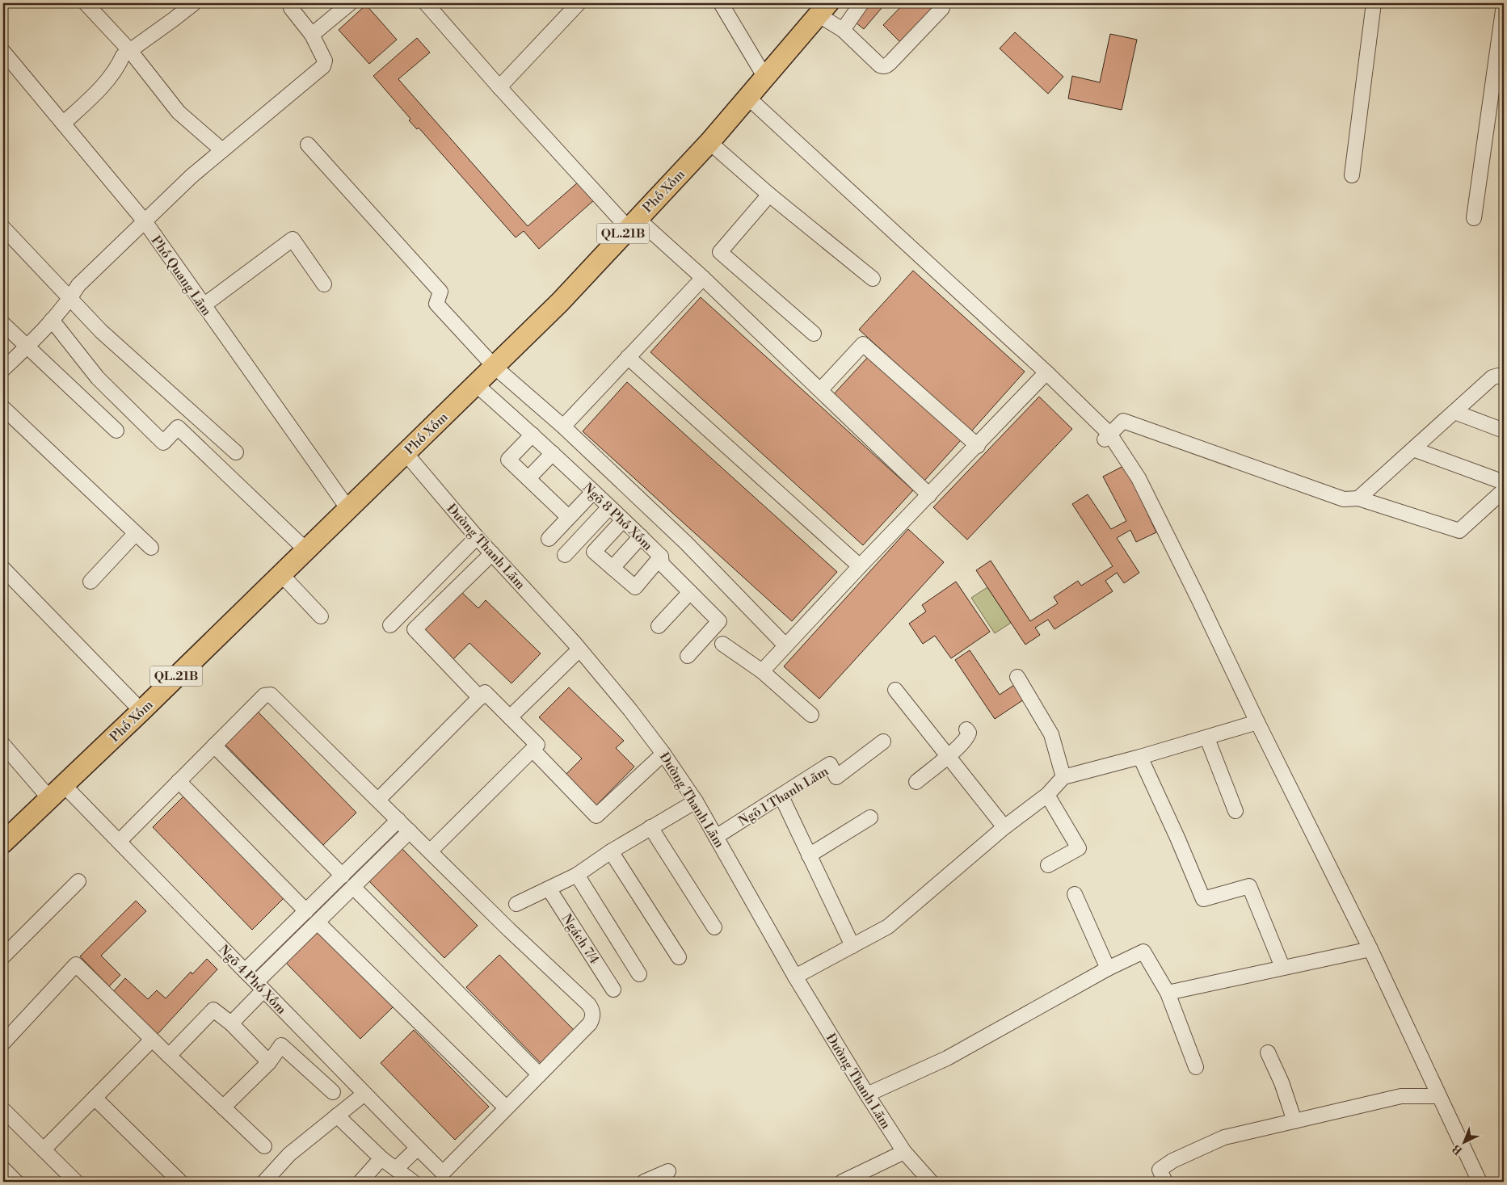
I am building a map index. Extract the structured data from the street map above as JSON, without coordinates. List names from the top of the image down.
{
  "streets": {
    "highway": ["Phố Xốm", "QL.21B"],
    "street": [
      "Phố Quang Lãm",
      "Ngõ 8 Phố Xốm",
      "Đường Thanh Lãm",
      "Ngõ 1 Thanh Lãm",
      "Ngách 7/4",
      "Ngõ 4 Phố Xốm"
    ]
  },
  "crossings": [
    ["Phố Xốm", "Phố Quang Lãm"],
    ["Phố Xốm", "Ngõ 8 Phố Xốm"],
    ["Phố Xốm", "Đường Thanh Lãm"],
    ["Phố Xốm", "Ngõ 4 Phố Xốm"],
    ["Đường Thanh Lãm", "Ngõ 1 Thanh Lãm"]
  ],
  "north": "bottom left"
}
